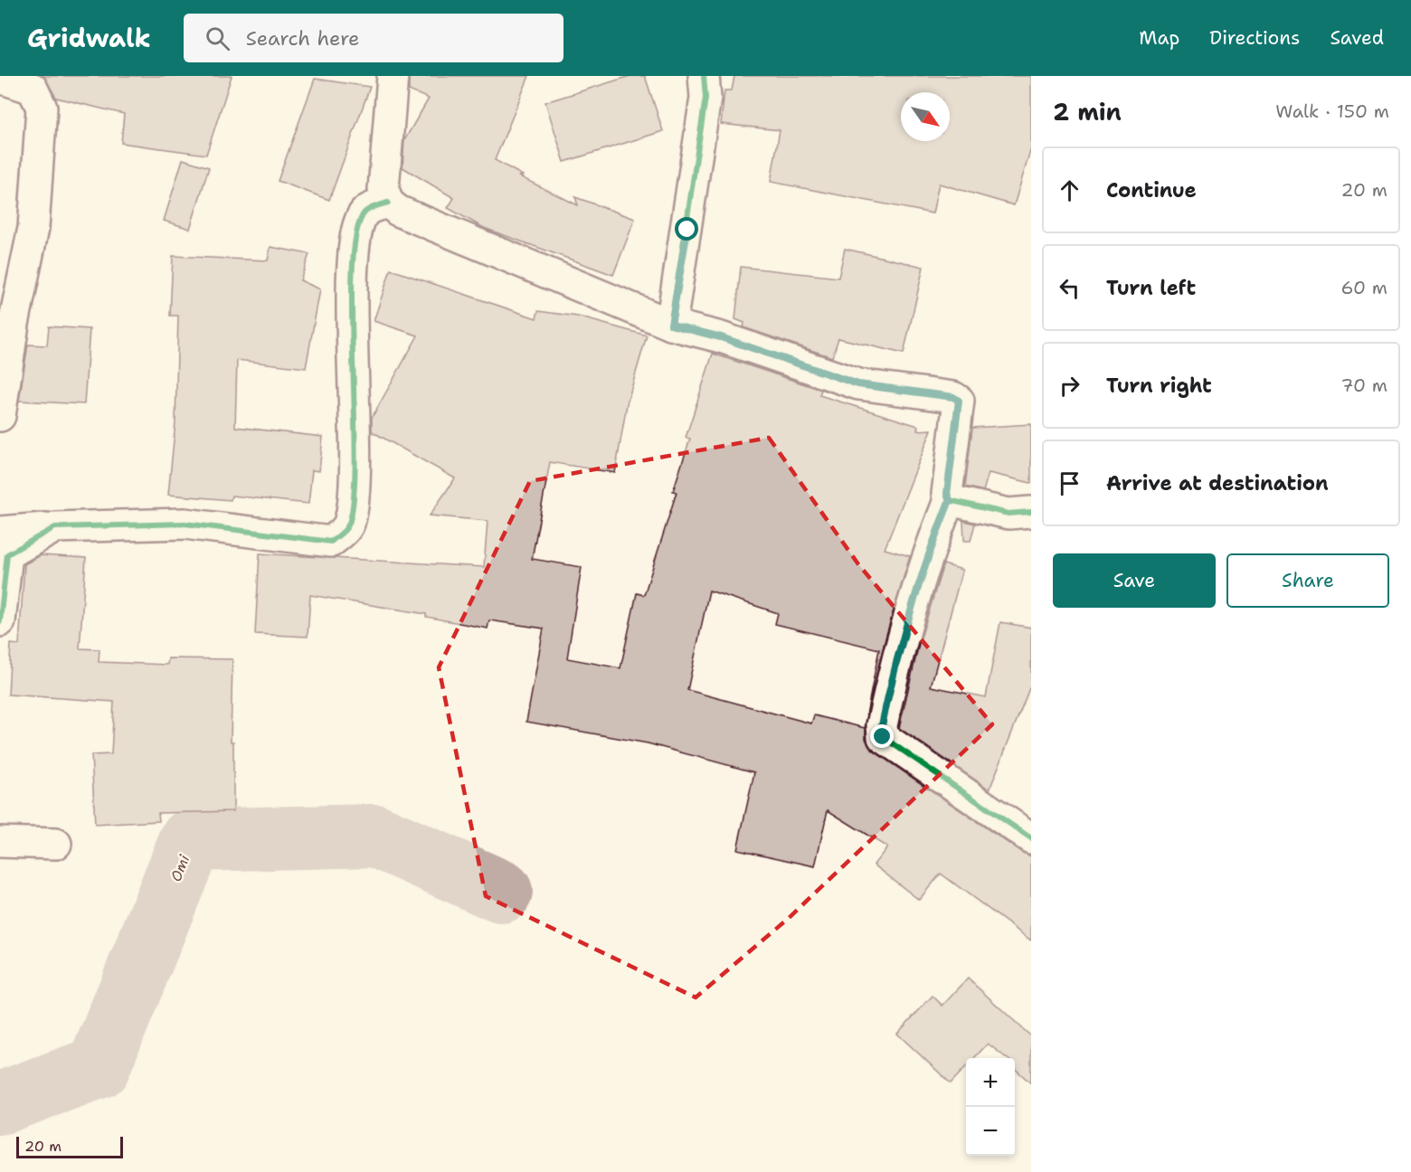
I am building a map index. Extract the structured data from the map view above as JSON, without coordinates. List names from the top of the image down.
{
  "water": ["Omi"],
  "scale_bar": "20 m",
  "north": "bottom right",
  "page": {
    "header": "Gridwalk",
    "search": "Search here",
    "nav": ["Map", "Directions", "Saved"],
    "heading": ["2 min", "Walk · 150 m"],
    "list": [
      ["Continue", "20 m"],
      ["Turn left", "60 m"],
      ["Turn right", "70 m"],
      "Arrive at destination"
    ],
    "buttons": ["Save", "Share"],
    "map_buttons": ["+", "−"],
    "scale": "20 m"
  }
}
